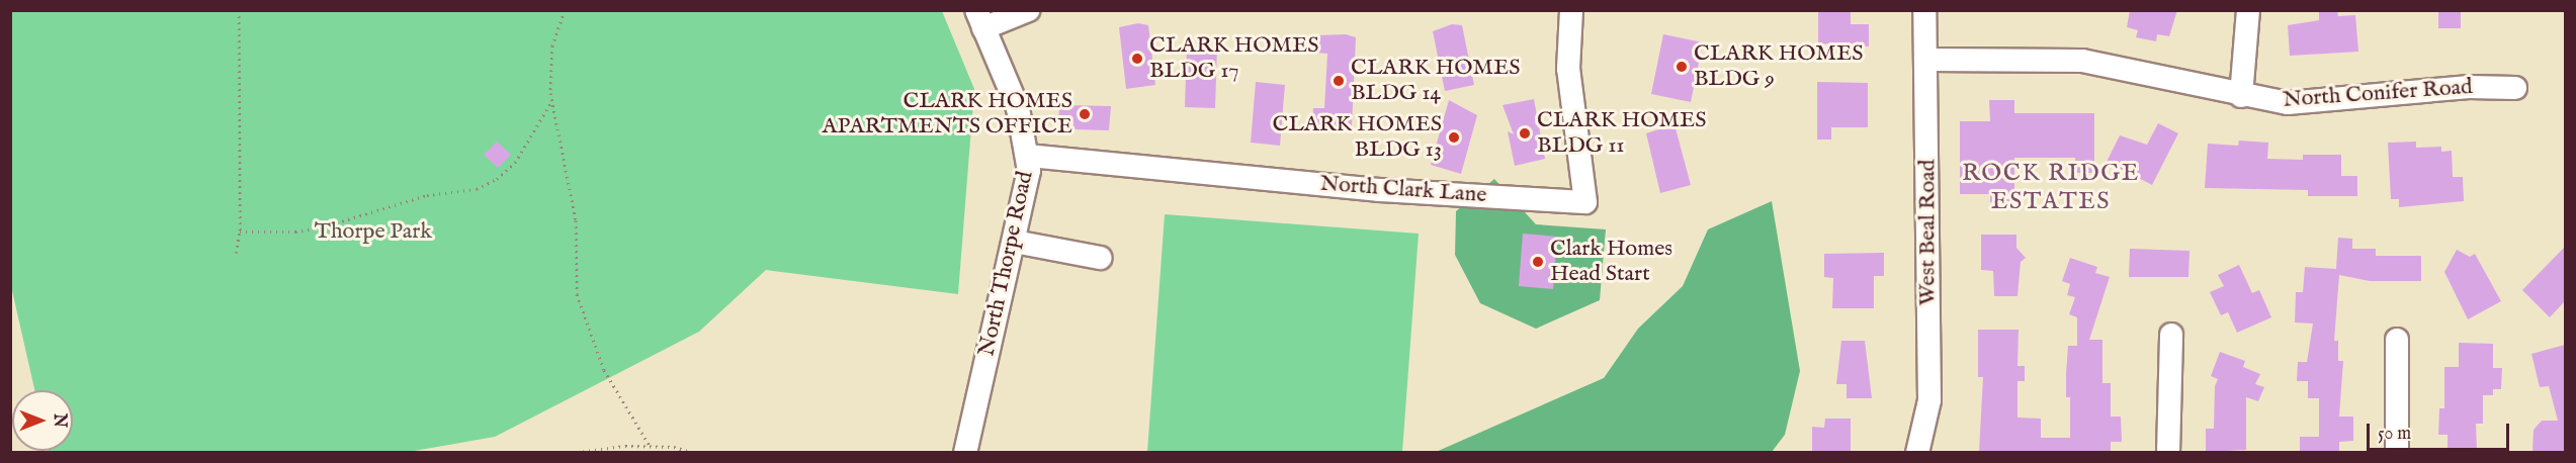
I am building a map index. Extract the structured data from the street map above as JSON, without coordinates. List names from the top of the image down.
{
  "streets": {
    "street": [
      "North Conifer Road",
      "North Clark Lane",
      "West Beal Road",
      "North Thorpe Road"
    ]
  },
  "crossings": [
    ["North Conifer Road", "West Beal Road"],
    ["North Clark Lane", "North Thorpe Road"]
  ],
  "districts": ["ROCK RIDGE ESTATES"],
  "parks": ["Thorpe Park"],
  "places": [
    "CLARK HOMES BLDG 17",
    "CLARK HOMES BLDG 9",
    "CLARK HOMES BLDG 14",
    "CLARK HOMES APARTMENTS OFFICE",
    "CLARK HOMES BLDG 11",
    "CLARK HOMES BLDG 13",
    "Clark Homes Head Start"
  ],
  "scale_bar": "50 m",
  "north": "right"
}
